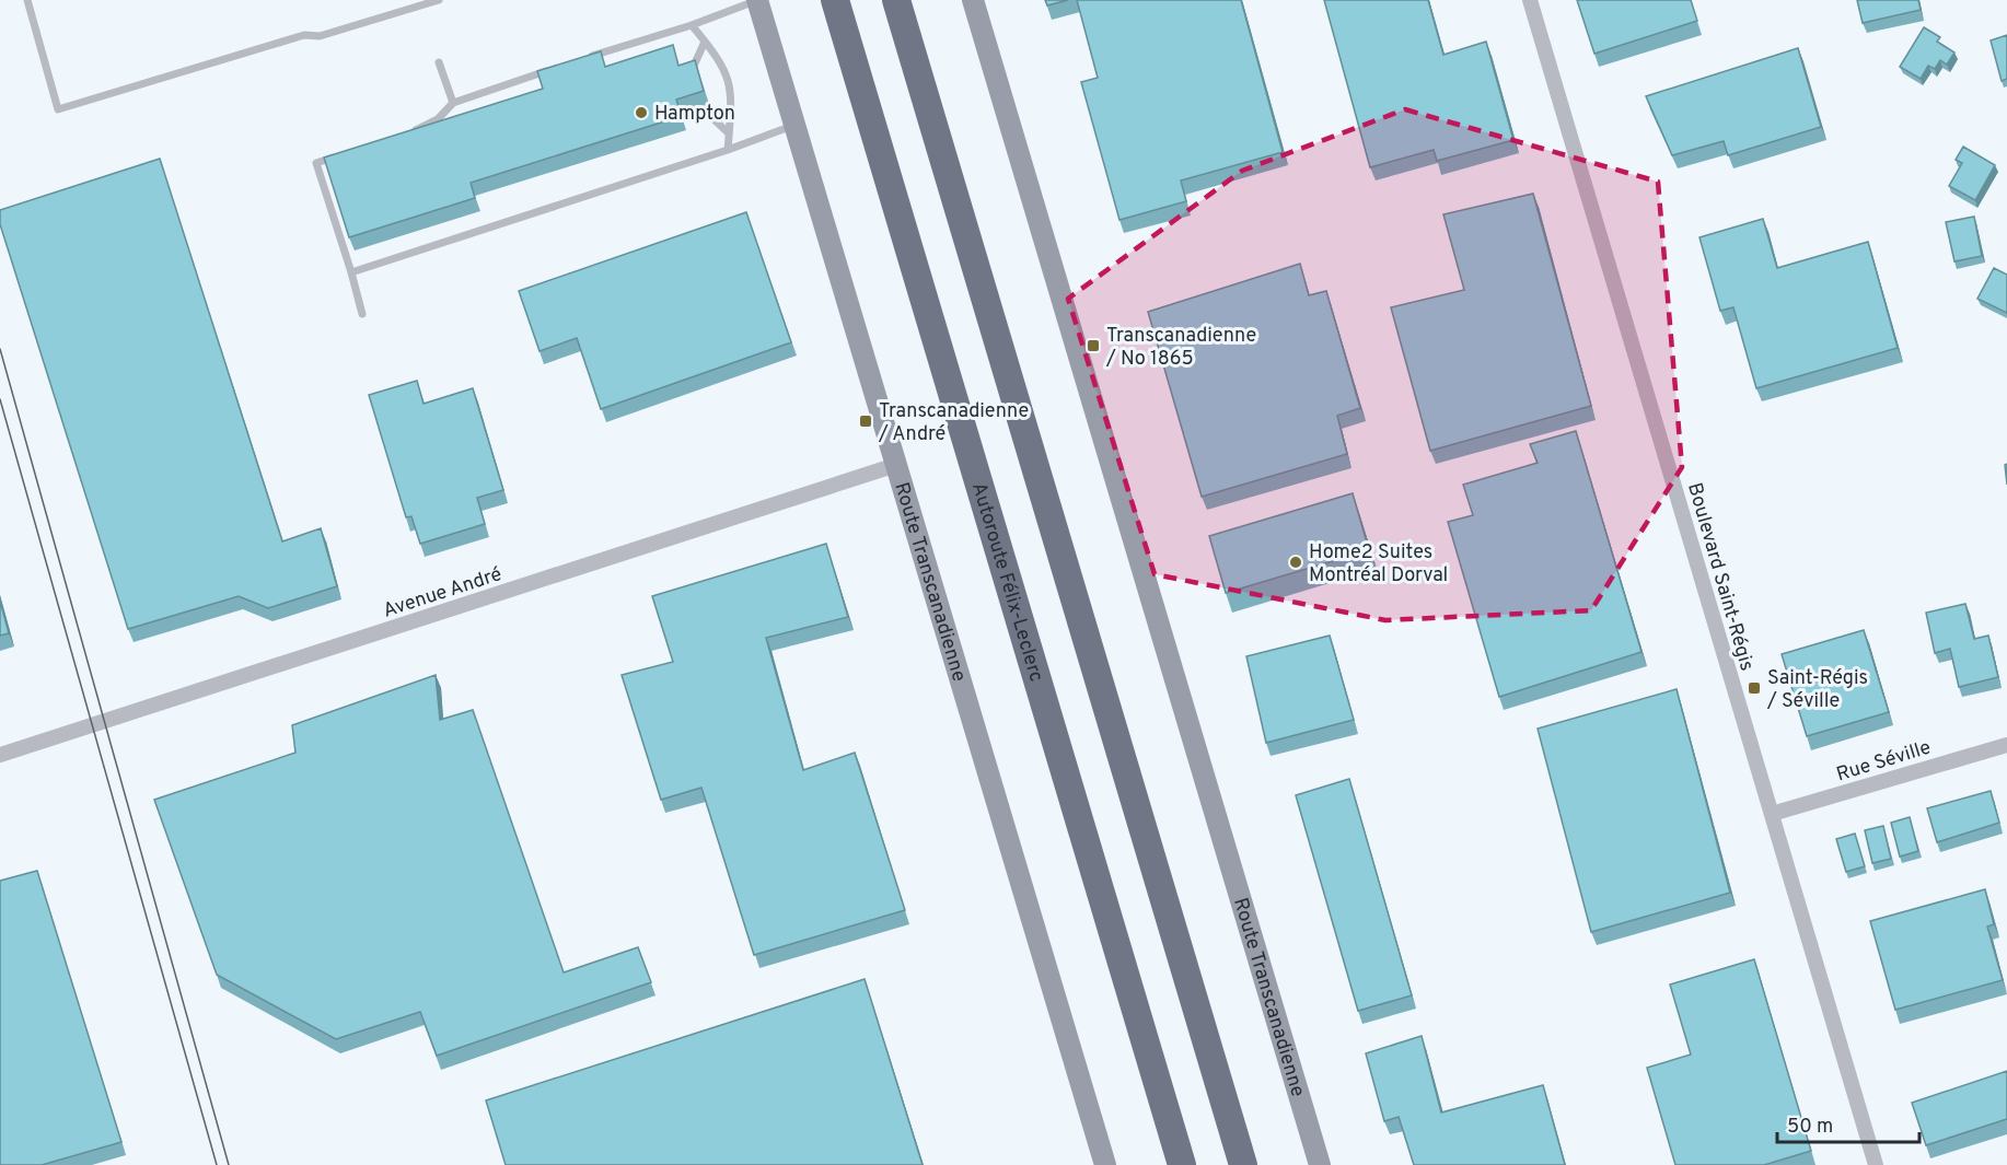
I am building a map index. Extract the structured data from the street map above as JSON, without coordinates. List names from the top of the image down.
{
  "streets": {
    "highway": ["Autoroute Félix-Leclerc"],
    "main road": ["Route Transcanadienne"],
    "street": ["Boulevard Saint-Régis", "Avenue André", "Rue Séville"]
  },
  "crossings": [
    ["Boulevard Saint-Régis", "Rue Séville"],
    ["Route Transcanadienne", "Avenue André"]
  ],
  "places": {
    "other": ["Hampton", "Home2 Suites Montréal Dorval"],
    "transit": ["Transcanadienne / No 1865", "Transcanadienne / André", "Saint-Régis / Séville"]
  },
  "scale_bar": "50 m"
}
